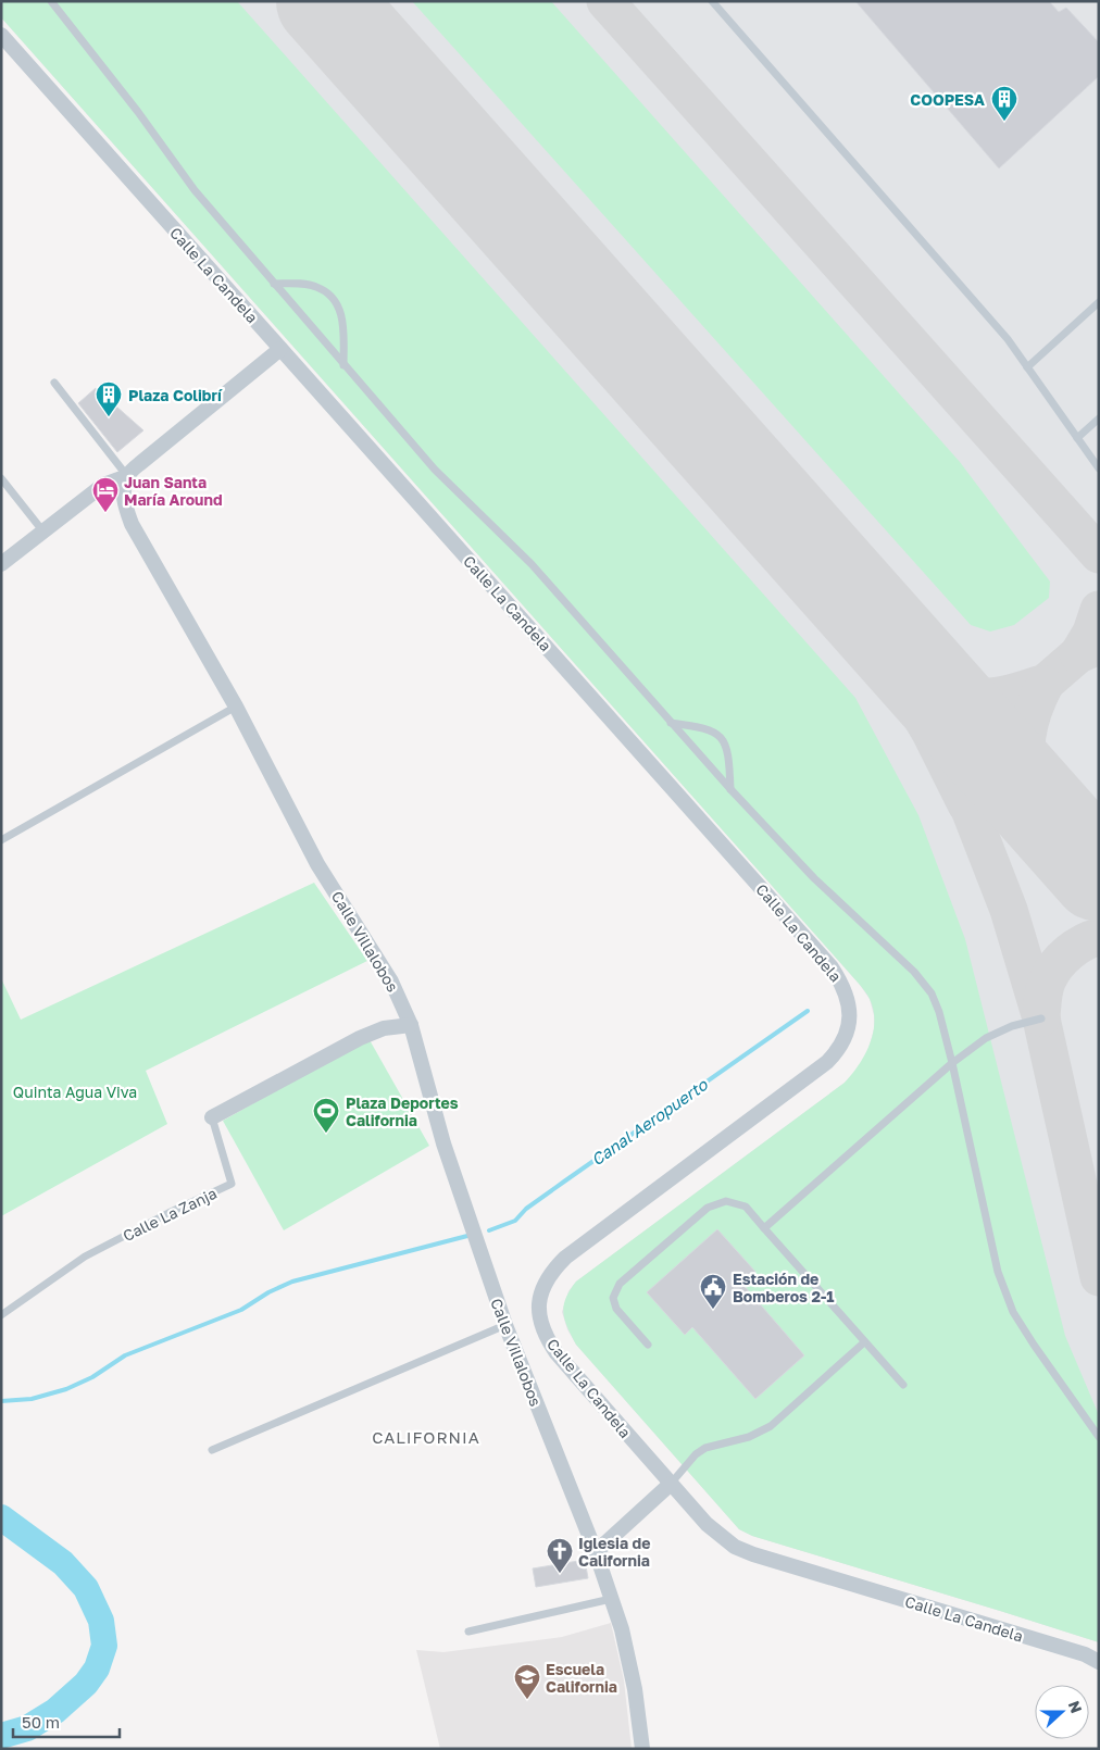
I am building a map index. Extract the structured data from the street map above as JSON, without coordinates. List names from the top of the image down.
{
  "streets": {
    "street": ["Calle La Candela", "Calle Villalobos", "Calle La Zanja"]
  },
  "crossings": [
    ["Calle Villalobos", "Calle La Zanja"]
  ],
  "districts": ["CALIFORNIA"],
  "water": ["Canal Aeropuerto"],
  "parks": ["Quinta Agua Viva"],
  "places": {
    "building": ["COOPESA", "Plaza Colibrí"],
    "hotel": ["Juan Santa María Around"],
    "sports": ["Plaza Deportes California"],
    "public building": ["Estación de Bomberos 2-1"],
    "church": ["Iglesia de California"],
    "school or university": ["Escuela California"]
  },
  "scale_bar": "50 m",
  "north": "right"
}
